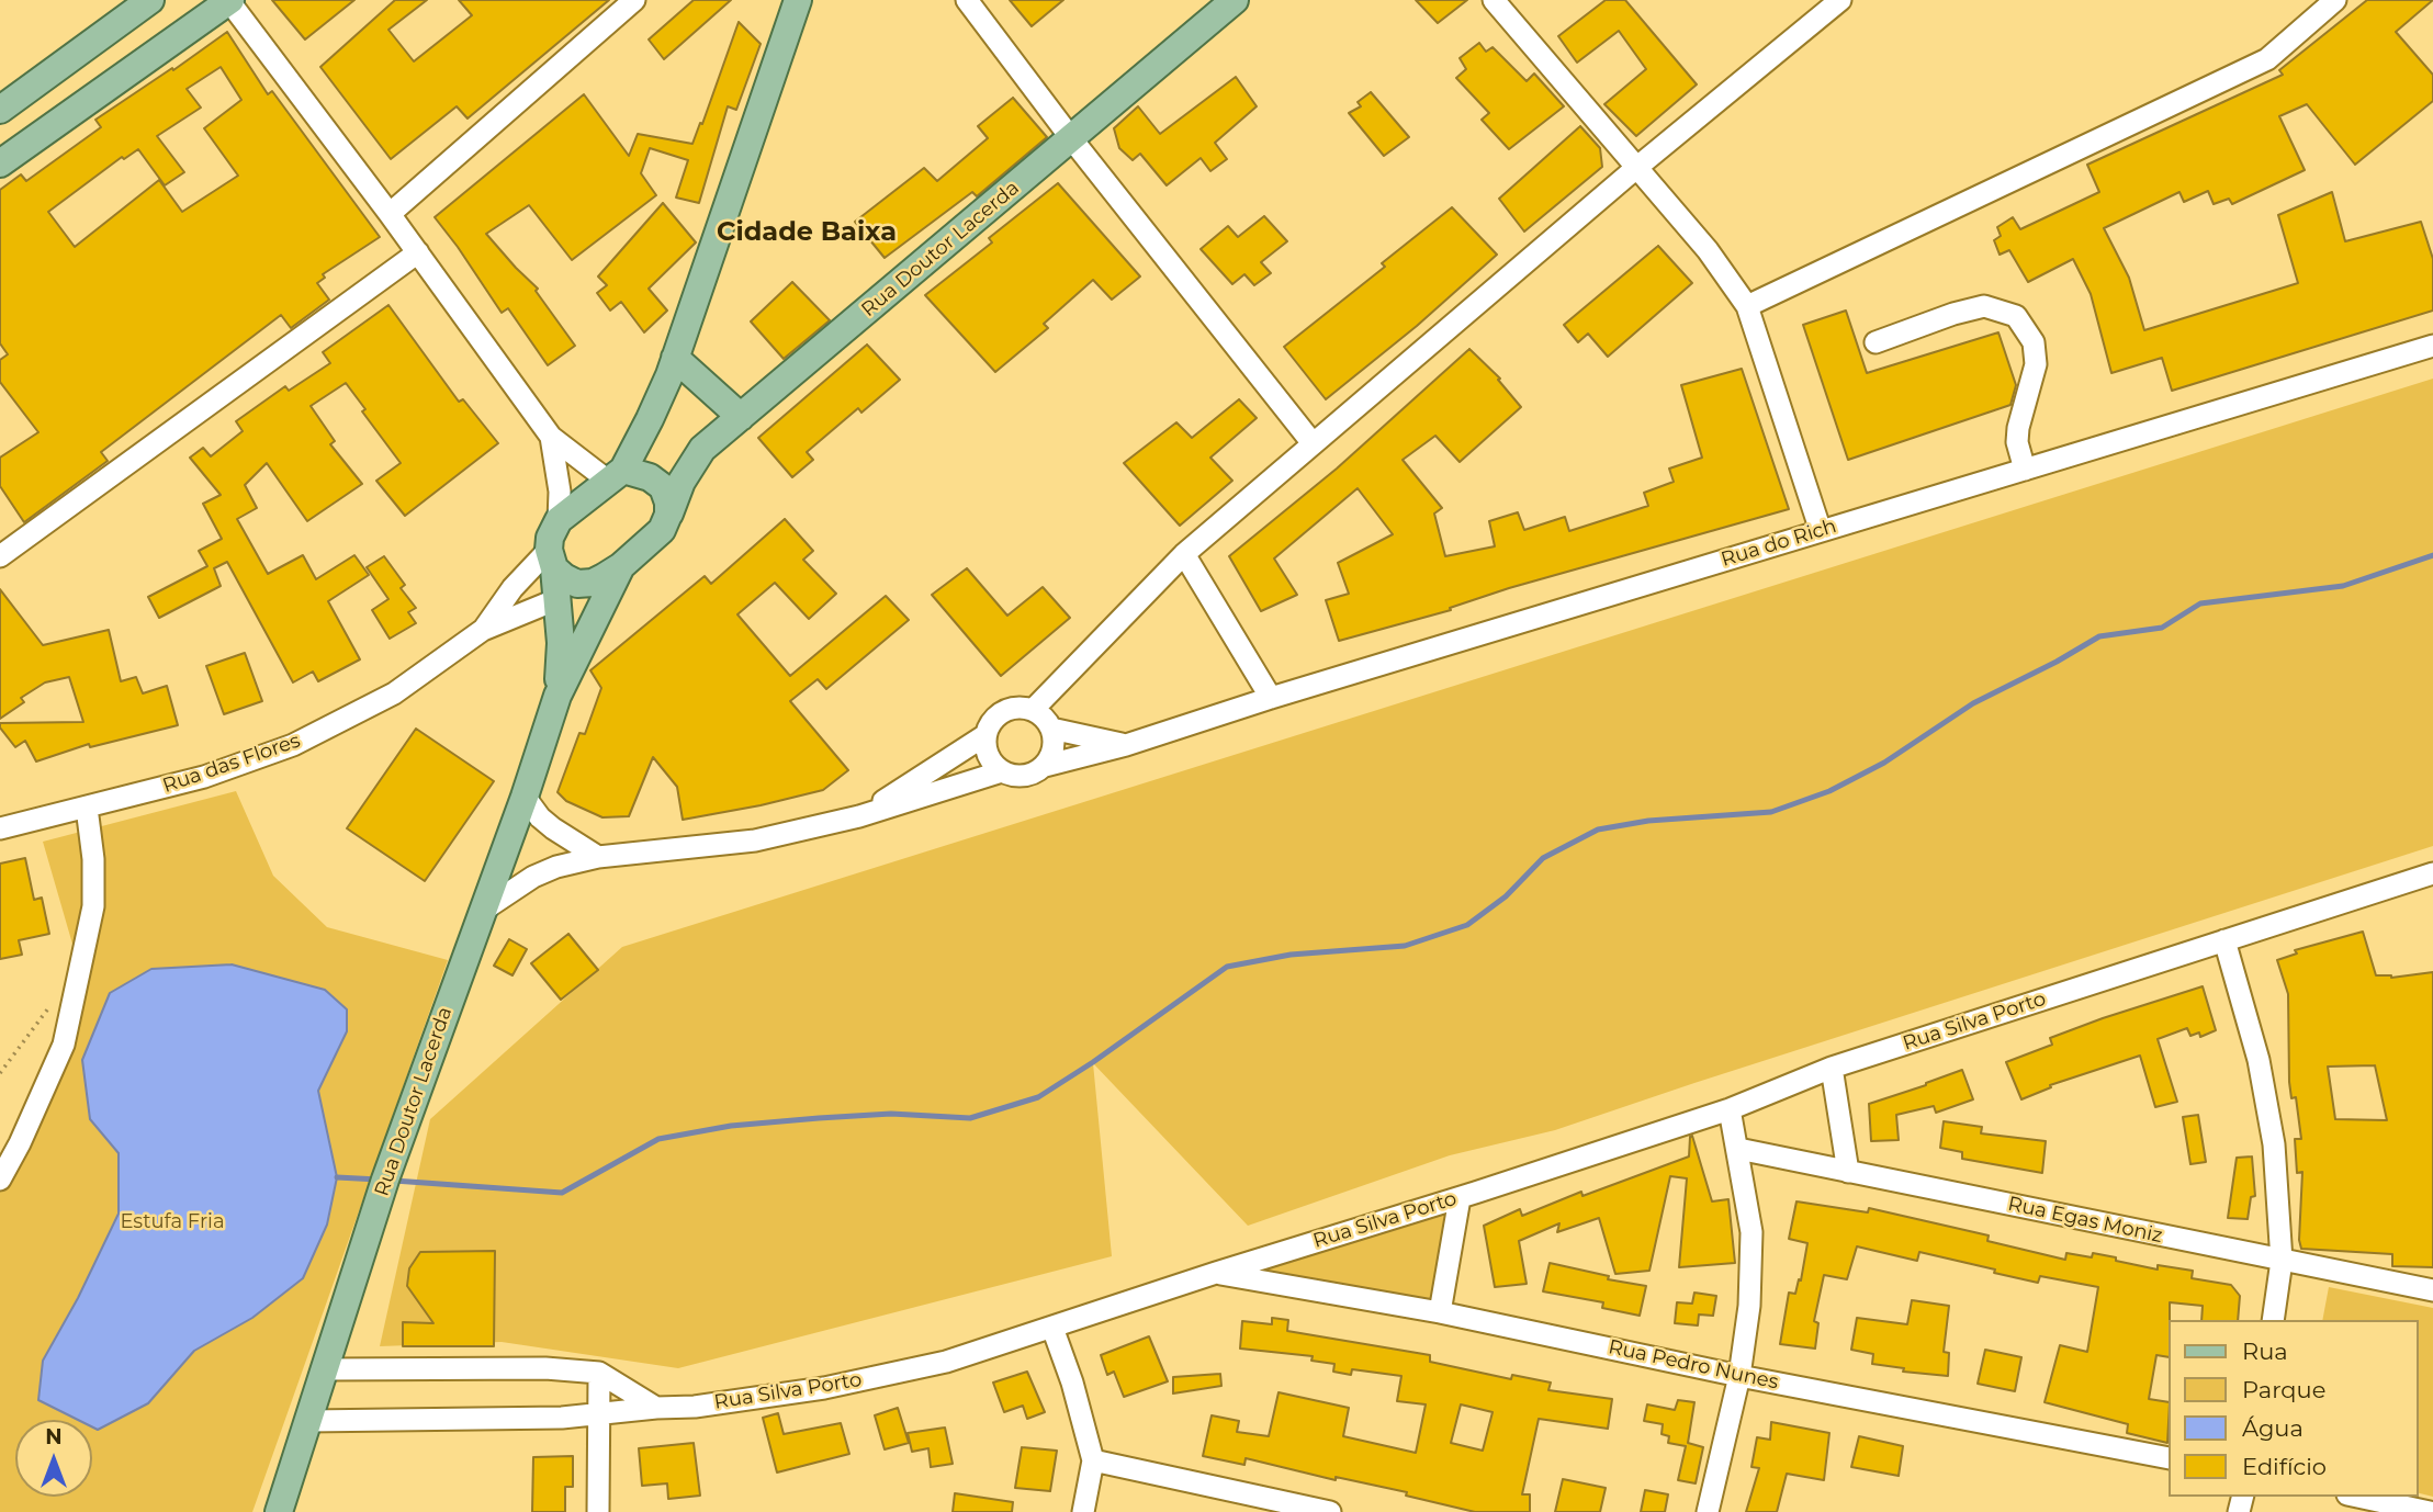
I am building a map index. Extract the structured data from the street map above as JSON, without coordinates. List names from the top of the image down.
{
  "streets": {
    "main road": ["Rua Doutor Lacerda"],
    "street": [
      "Rua do Rich",
      "Rua das Flores",
      "Rua Silva Porto",
      "Rua Egas Moniz",
      "Rua Pedro Nunes"
    ]
  },
  "crossings": [
    ["Rua Doutor Lacerda", "Rua das Flores"],
    ["Rua Doutor Lacerda", "Rua Silva Porto"],
    ["Rua Silva Porto", "Rua Pedro Nunes"]
  ],
  "districts": ["Cidade Baixa"],
  "parks": ["Estufa Fria"],
  "legend": [
    "Rua",
    "Parque",
    "Água",
    "Edifício"
  ],
  "north": "top"
}
